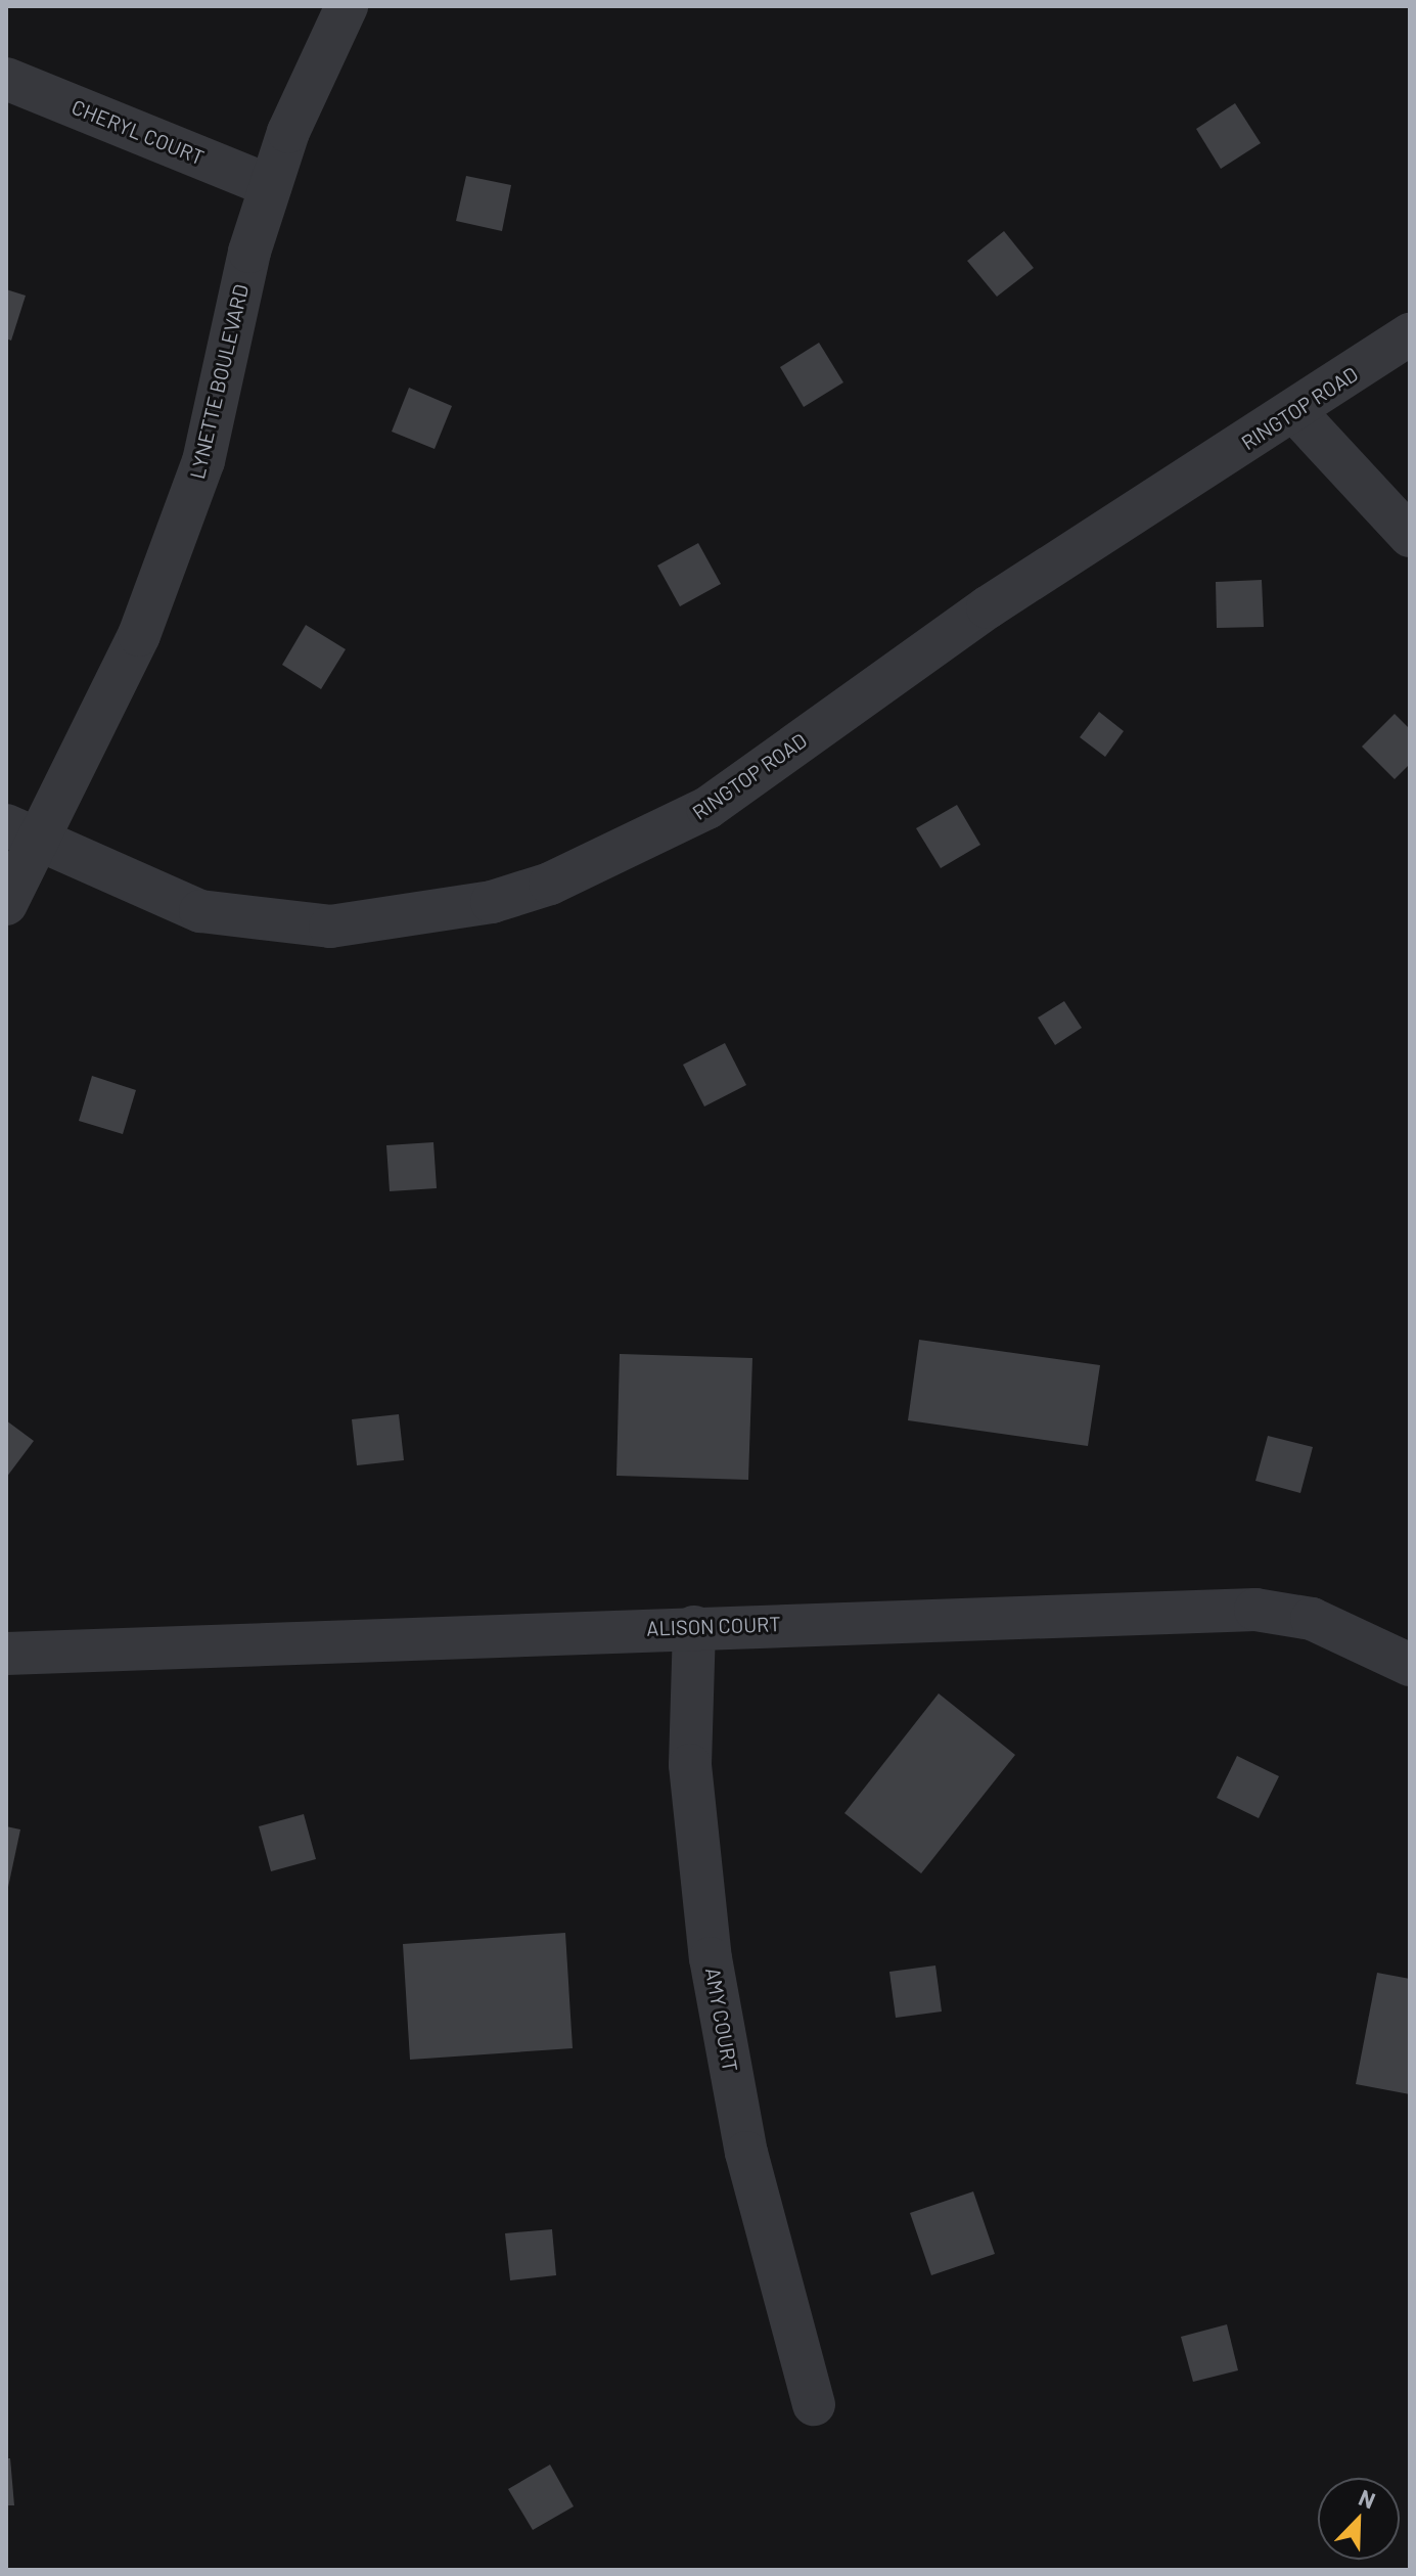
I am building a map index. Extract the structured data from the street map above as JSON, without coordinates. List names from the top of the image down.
{
  "streets": {
    "street": [
      "CHERYL COURT",
      "LYNETTE BOULEVARD",
      "RINGTOP ROAD",
      "ALISON COURT",
      "AMY COURT"
    ]
  },
  "crossings": [
    ["CHERYL COURT", "LYNETTE BOULEVARD"],
    ["LYNETTE BOULEVARD", "RINGTOP ROAD"],
    ["ALISON COURT", "AMY COURT"]
  ],
  "north": "top right"
}
